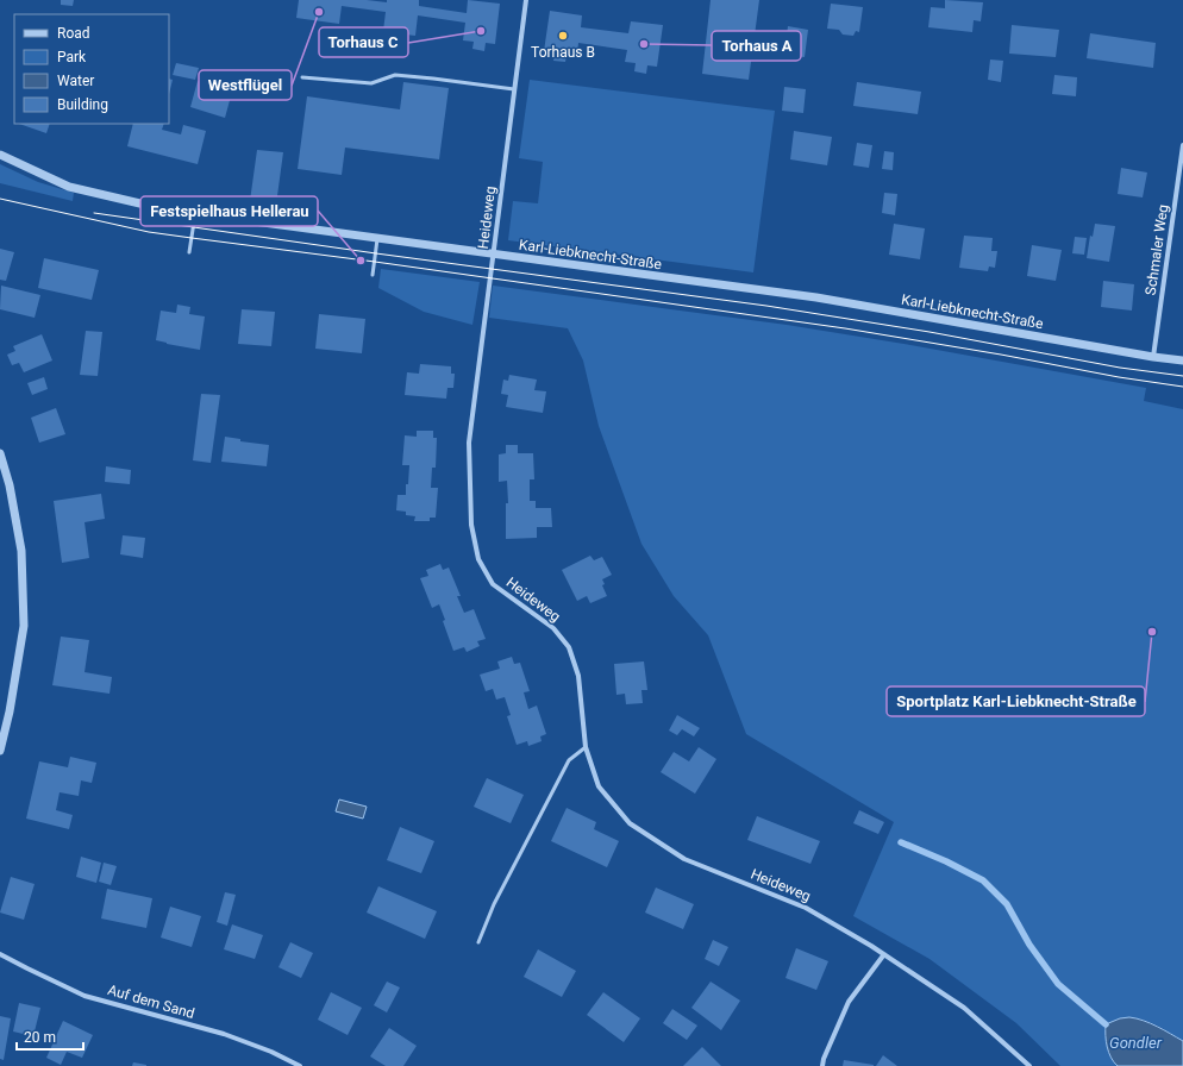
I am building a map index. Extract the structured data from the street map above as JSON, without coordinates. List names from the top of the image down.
{
  "streets": {
    "street": [
      "Heideweg",
      "Schmaler Weg",
      "Karl-Liebknecht-Straße",
      "Auf dem Sand"
    ]
  },
  "crossings": [
    ["Heideweg", "Karl-Liebknecht-Straße"],
    ["Schmaler Weg", "Karl-Liebknecht-Straße"]
  ],
  "water": ["Gondler"],
  "places": [
    "Westflügel",
    "Torhaus C",
    "Torhaus B",
    "Torhaus A",
    "Festspielhaus Hellerau",
    "Sportplatz Karl-Liebknecht-Straße"
  ],
  "legend": [
    "Road",
    "Park",
    "Water",
    "Building"
  ],
  "scale_bar": "20 m"
}
